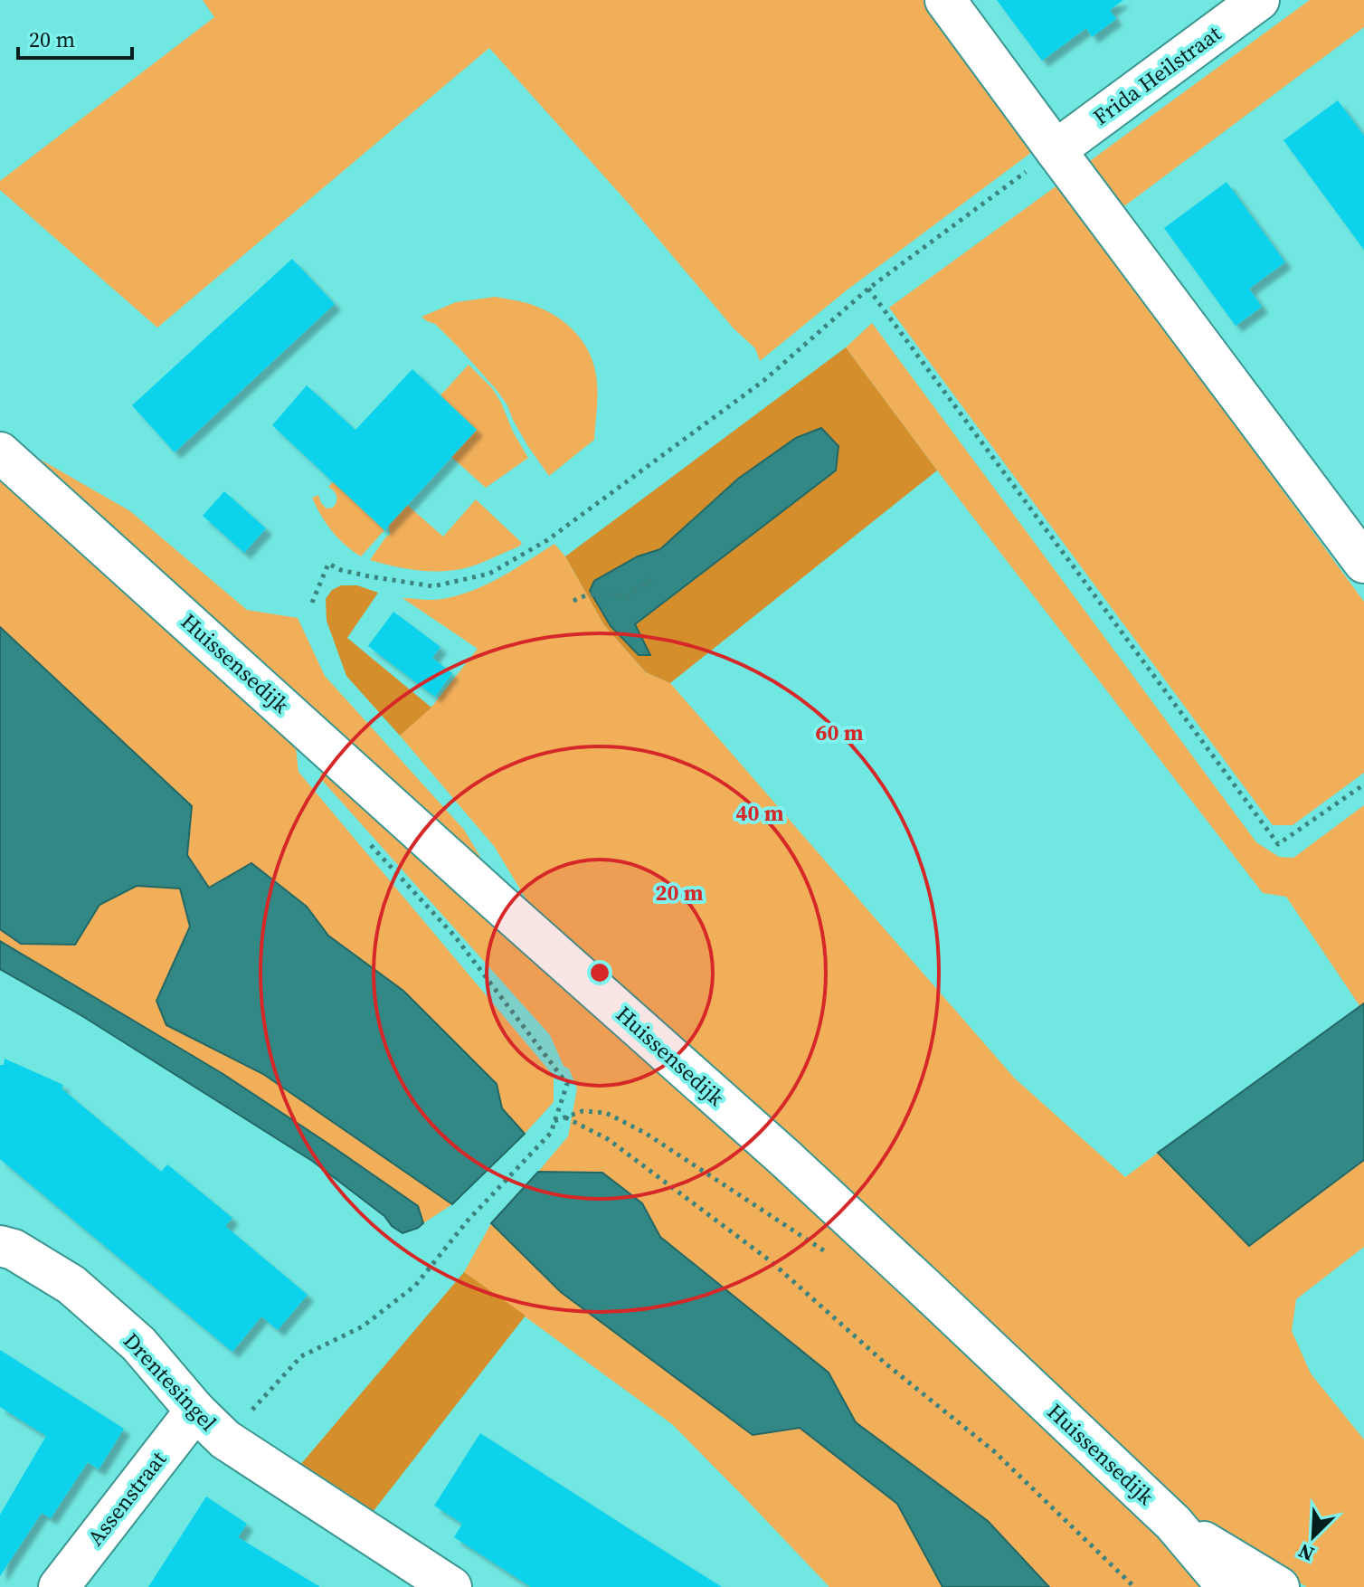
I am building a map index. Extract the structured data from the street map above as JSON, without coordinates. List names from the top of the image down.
{
  "streets": {
    "street": [
      "Frida Heilstraat",
      "Huissensedijk",
      "Drentesingel",
      "Assenstraat"
    ]
  },
  "crossings": [
    ["Drentesingel", "Assenstraat"]
  ],
  "scale_bar": "20 m",
  "north": "bottom left",
  "rings": ["60 m", "40 m", "20 m"]
}
